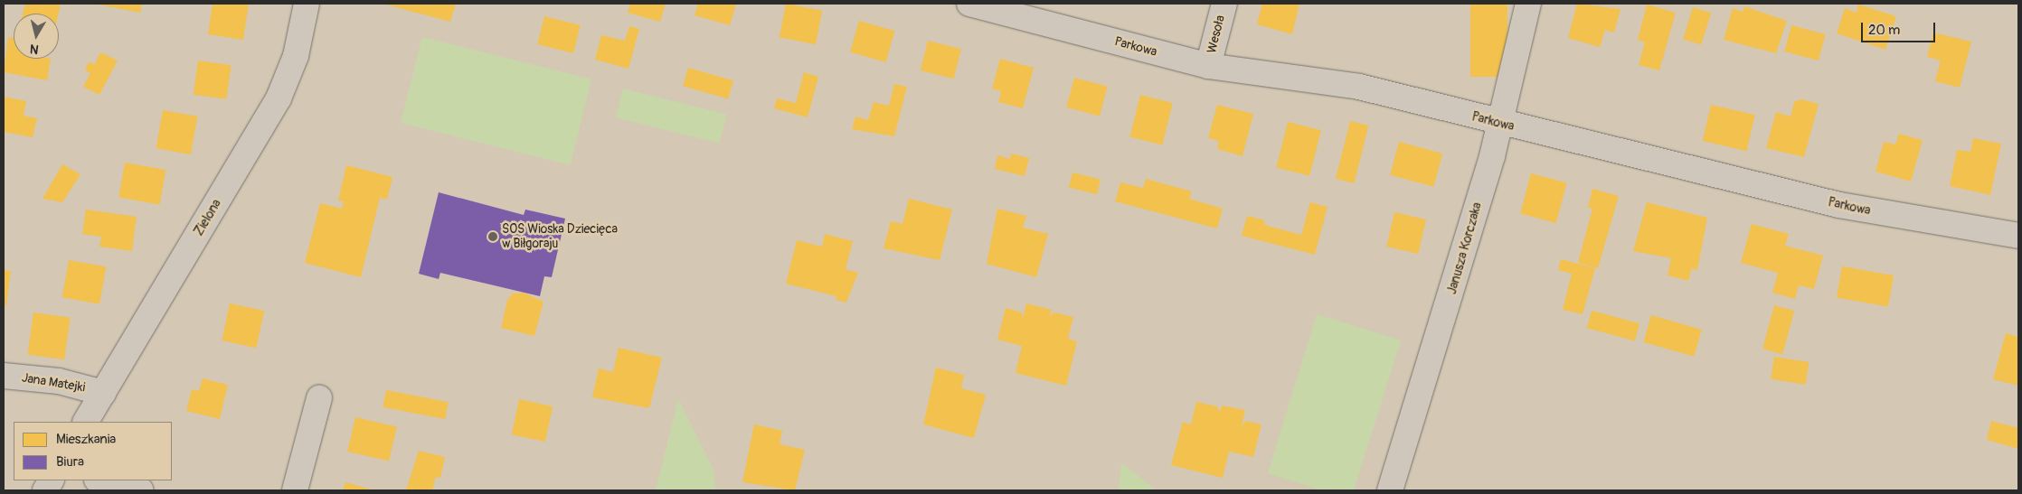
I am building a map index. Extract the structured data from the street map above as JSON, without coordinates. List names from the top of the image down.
{
  "streets": {
    "street": [
      "Wesoła",
      "Parkowa",
      "Zielona",
      "Janusza Korczaka",
      "Jana Matejki"
    ]
  },
  "crossings": [
    ["Wesoła", "Parkowa"],
    ["Parkowa", "Janusza Korczaka"],
    ["Zielona", "Jana Matejki"]
  ],
  "places": ["SOS Wioska Dziecięca w Biłgoraju"],
  "legend": ["Mieszkania", "Biura"],
  "scale_bar": "20 m",
  "north": "bottom"
}
